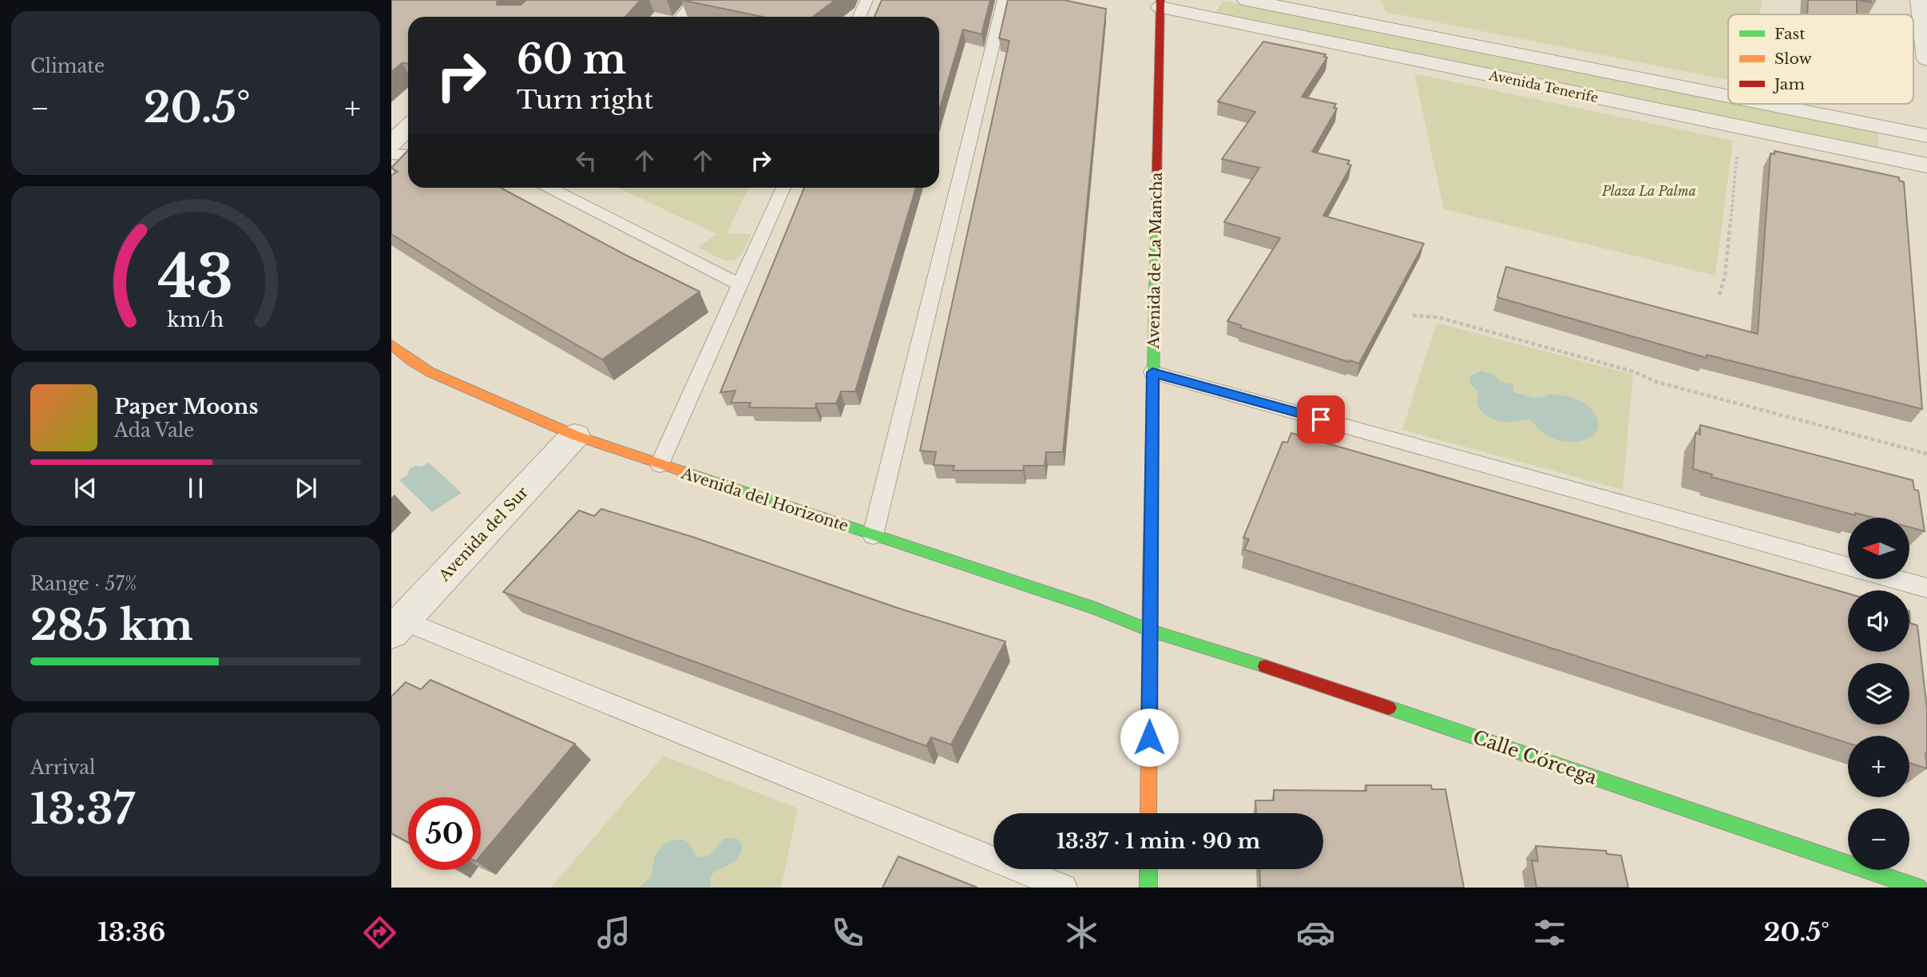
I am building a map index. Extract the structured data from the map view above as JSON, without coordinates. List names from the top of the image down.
{
  "streets": {
    "street": [
      "Avenida Tenerife",
      "Avenida de La Mancha",
      "Avenida del Horizonte",
      "Avenida del Sur",
      "Calle Córcega"
    ]
  },
  "crossings": [
    ["Avenida Tenerife", "Avenida de La Mancha"],
    ["Avenida de La Mancha", "Avenida del Horizonte"],
    ["Avenida de La Mancha", "Calle Córcega"],
    ["Avenida del Horizonte", "Avenida del Sur"],
    ["Avenida del Horizonte", "Calle Córcega"]
  ],
  "parks": ["Plaza La Palma"],
  "legend": ["Fast", "Slow", "Jam"],
  "north": "left",
  "page": {
    "tile": [
      "Climate",
      ["Range · 57%", "285 km"],
      ["Arrival", "13:37"]
    ],
    "turn": ["60 m", "Turn right"],
    "heat": ["−", "20.5°", "+"],
    "song": ["Paper Moons", "Ada Vale"],
    "map_buttons": ["+", "−"],
    "limit": "50",
    "trip": "13:37 · 1 min · 90 m",
    "tabs": ["13:36", "20.5°"],
    "gauge": ["43", "km/h"]
  }
}
